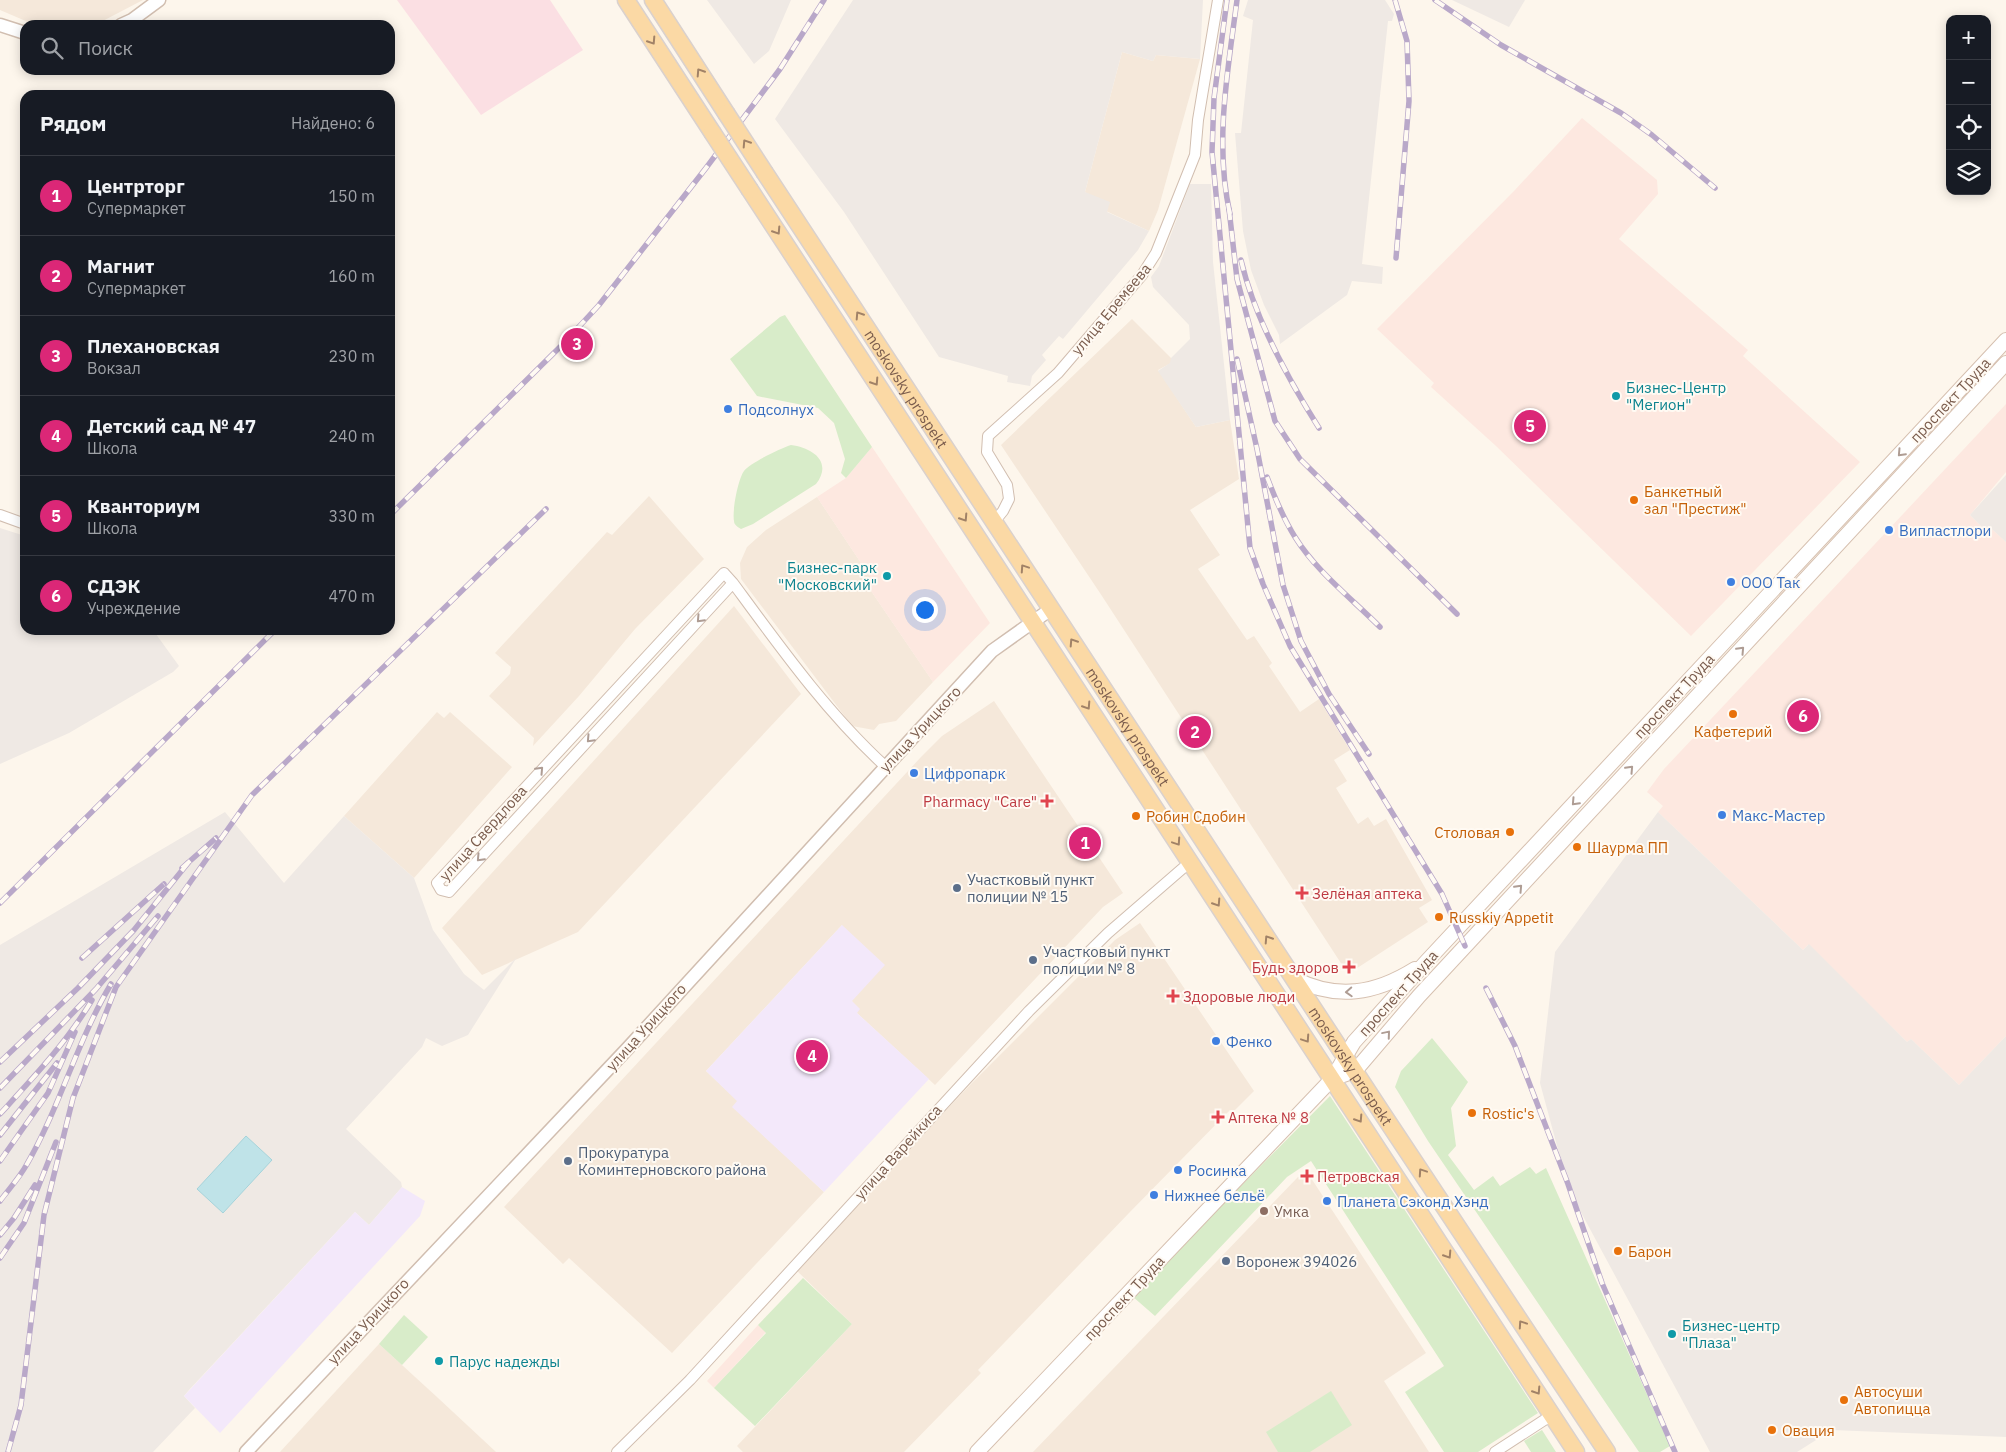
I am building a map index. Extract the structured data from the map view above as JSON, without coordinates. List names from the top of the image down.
{
  "streets": {
    "main road": ["moskovsky prospekt", "проспект Труда"],
    "street": [
      "улица Еремеева",
      "улица Урицкого",
      "улица Свердлова",
      "улица Варейкиса"
    ]
  },
  "crossings": [
    ["улица Еремеева", "moskovsky prospekt"],
    ["moskovsky prospekt", "проспект Труда"],
    ["moskovsky prospekt", "улица Урицкого"],
    ["moskovsky prospekt", "улица Варейкиса"]
  ],
  "places": {
    "other": [
      "Бизнес-Центр \"Мегион\"",
      "Подсолнух",
      "Банкетный зал \"Престиж\"",
      "Випластлори",
      "Бизнес-парк \"Московский\"",
      "ООО Так",
      "Кафетерий",
      "Цифропарк",
      "Макс-Мастер",
      "Робин Сдобин",
      "Столовая",
      "Шаурма ПП",
      "Участковый пункт полиции № 15",
      "Russkiy Appetit",
      "Участковый пункт полиции № 8",
      "Фенко",
      "Rostic's",
      "Прокуратура Коминтерновского района",
      "Росинка",
      "Нижнее бельё",
      "Планета Сэконд Хэнд",
      "Умка",
      "Барон",
      "Воронеж 394026",
      "Бизнес-центр \"Плаза\"",
      "Парус надежды",
      "Автосуши Автопицца",
      "Овация"
    ],
    "health": [
      "Pharmacy \"Care\"",
      "Зелёная аптека",
      "Будь здоров",
      "Здоровые люди",
      "Аптека № 8",
      "Петровская"
    ]
  },
  "page": {
    "map_buttons": ["+", "−"],
    "search": "Поиск",
    "heading": ["Рядом", "Найдено: 6"],
    "list": [
      {
        "mark": "1",
        "name": "Центрторг",
        "note": "Супермаркет",
        "value": "150 m"
      },
      {
        "mark": "2",
        "name": "Магнит",
        "note": "Супермаркет",
        "value": "160 m"
      },
      {
        "mark": "3",
        "name": "Плехановская",
        "note": "Вокзал",
        "value": "230 m"
      },
      {
        "mark": "4",
        "name": "Детский сад № 47",
        "note": "Школа",
        "value": "240 m"
      },
      {
        "mark": "5",
        "name": "Кванториум",
        "note": "Школа",
        "value": "330 m"
      },
      {
        "mark": "6",
        "name": "СДЭК",
        "note": "Учреждение",
        "value": "470 m"
      }
    ],
    "pins": [
      "3",
      "5",
      "6",
      "2",
      "1",
      "4"
    ]
  }
}
